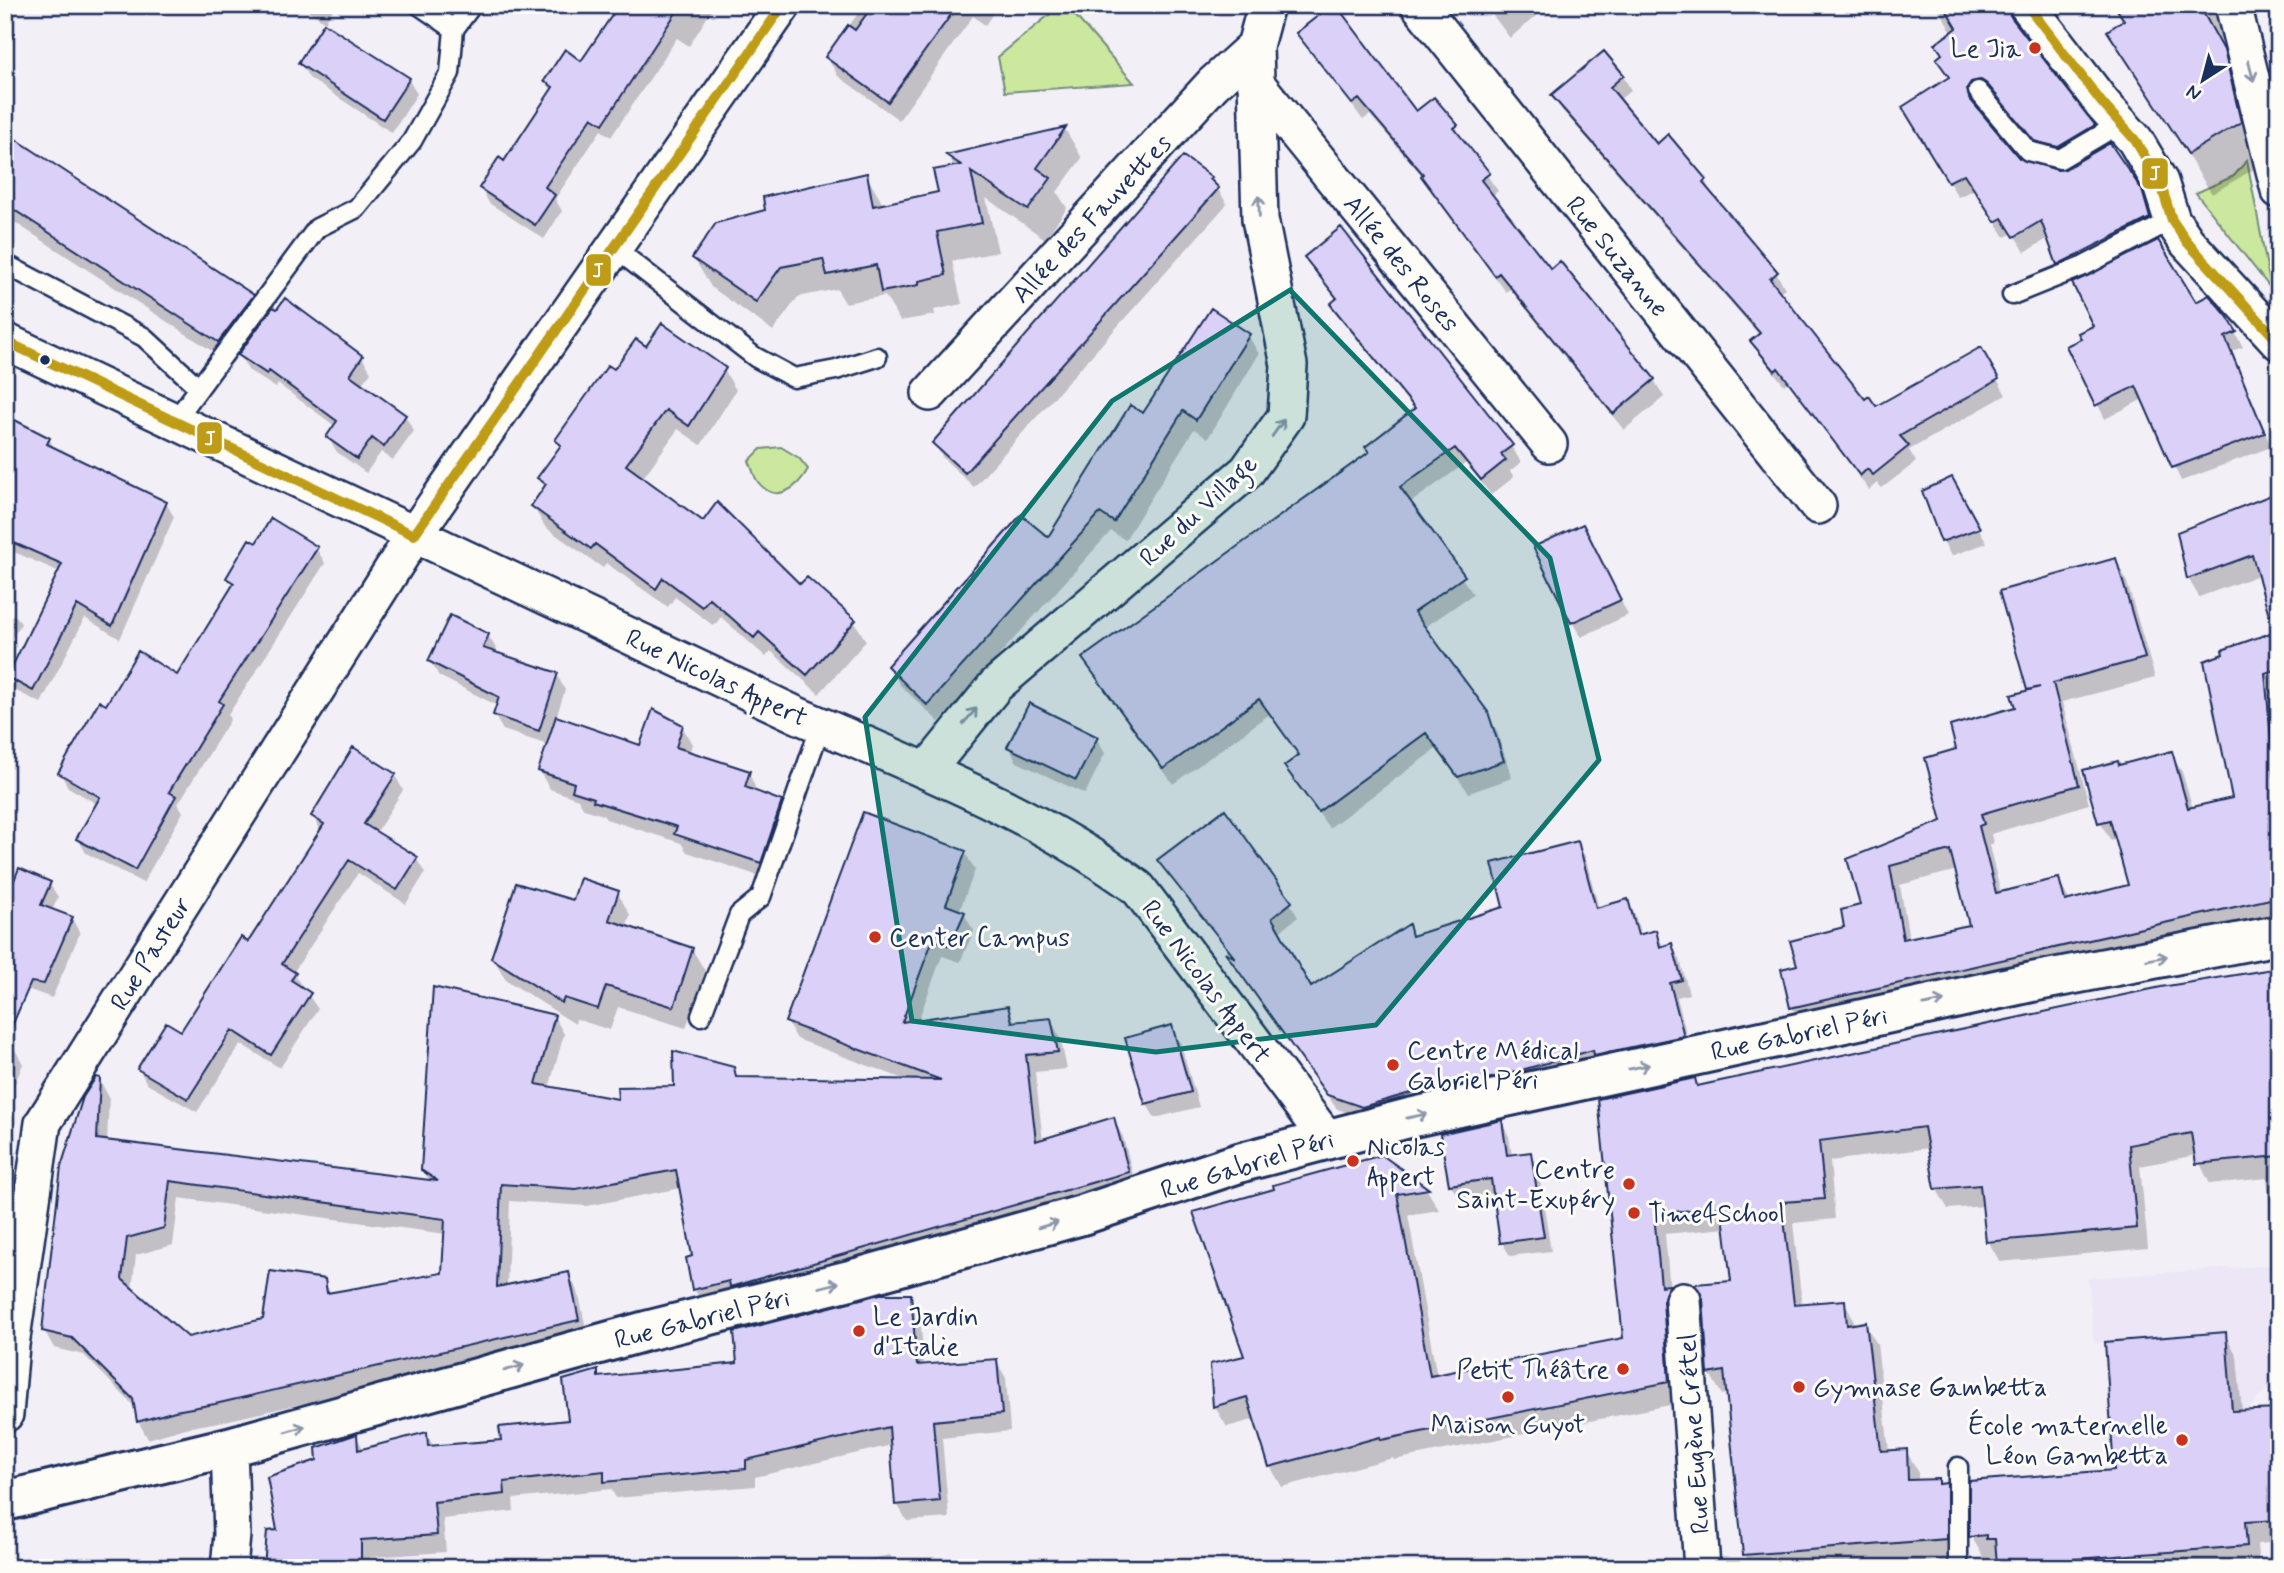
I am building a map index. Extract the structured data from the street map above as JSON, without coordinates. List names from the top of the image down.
{
  "streets": {
    "street": [
      "Allée des Fauvettes",
      "Rue Suzanne",
      "Allée des Roses",
      "Rue du Village",
      "Rue Nicolas Appert",
      "Rue Pasteur",
      "Rue Gabriel Péri",
      "Rue Eugène Crétel"
    ]
  },
  "crossings": [
    ["Allée des Fauvettes", "Rue du Village"],
    ["Allée des Roses", "Rue du Village"],
    ["Rue du Village", "Rue Nicolas Appert"],
    ["Rue Nicolas Appert", "Rue Pasteur"],
    ["Rue Nicolas Appert", "Rue Gabriel Péri"]
  ],
  "one_way": ["Rue du Village", "Rue Gabriel Péri"],
  "places": [
    "Le Jia",
    "Center Campus",
    "Centre Médical Gabriel Péri",
    "Nicolas Appert",
    "Centre Saint-Exupéry",
    "Time4School",
    "Le Jardin d'Italie",
    "Petit Théâtre",
    "Gymnase Gambetta",
    "Maison Guyot",
    "École maternelle Léon Gambetta"
  ],
  "lines": ["transit line J"],
  "north": "bottom left"
}
